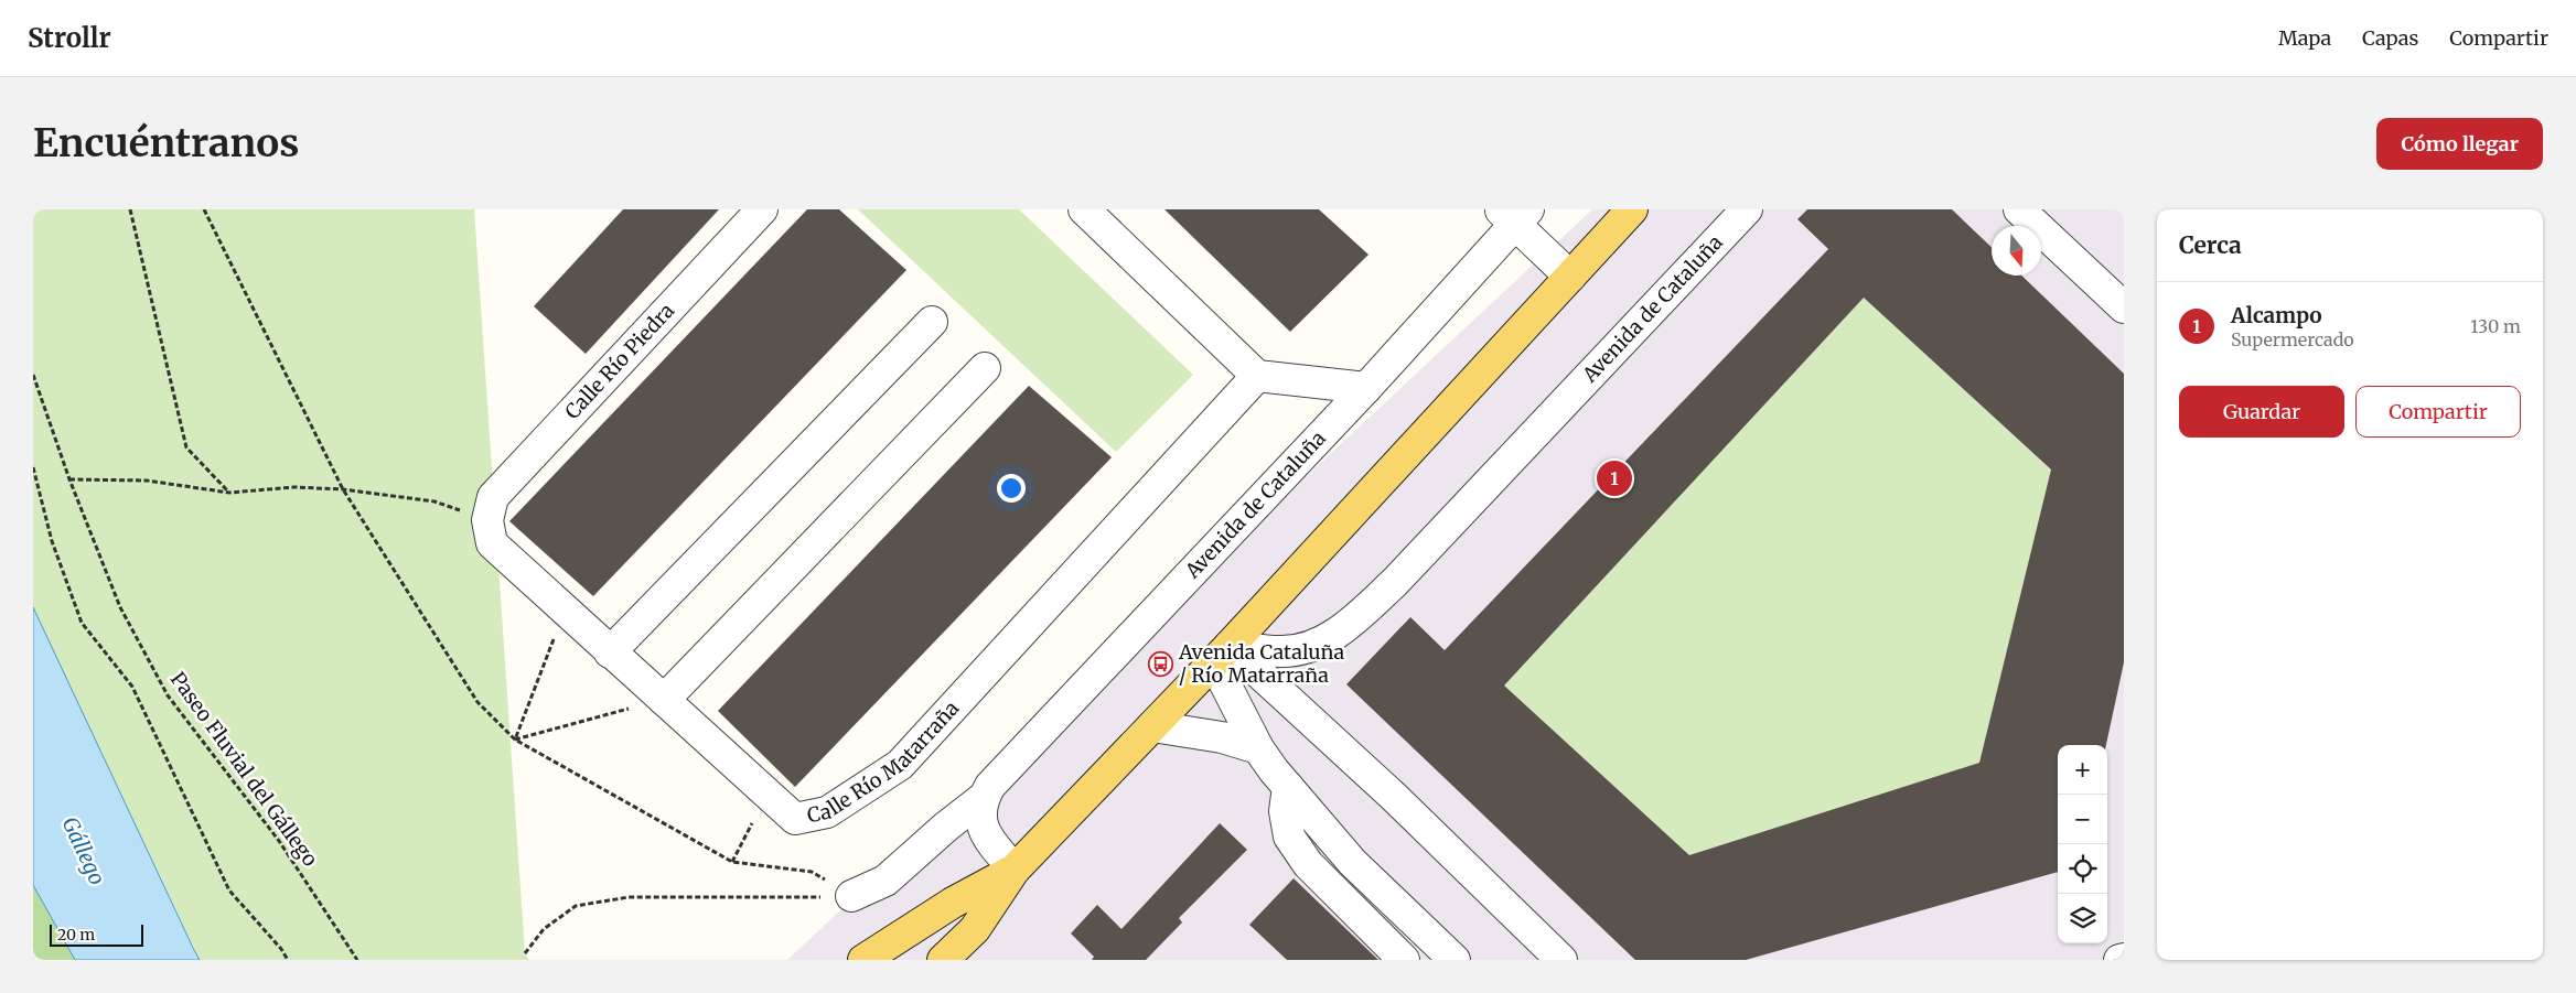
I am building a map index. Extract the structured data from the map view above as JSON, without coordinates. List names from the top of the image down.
{
  "streets": {
    "street": ["Avenida de Cataluña", "Calle Río Piedra", "Calle Río Matarraña"],
    "path": ["Paseo Fluvial del Gállego"]
  },
  "crossings": [
    ["Calle Río Piedra", "Calle Río Matarraña"]
  ],
  "water": ["Gállego"],
  "places": {
    "bus stop": ["Avenida Cataluña / Río Matarraña"]
  },
  "scale_bar": "20 m",
  "north": "bottom",
  "page": {
    "header": "Strollr",
    "nav": ["Mapa", "Capas", "Compartir"],
    "buttons": [
      "Cómo llegar",
      ["Guardar", "Compartir"]
    ],
    "title": "Encuéntranos",
    "heading": "Cerca",
    "list": [
      {
        "mark": "1",
        "name": "Alcampo",
        "note": "Supermercado",
        "value": "130 m"
      }
    ],
    "pins": "1",
    "map_buttons": ["+", "−"],
    "scale": "20 m"
  }
}
